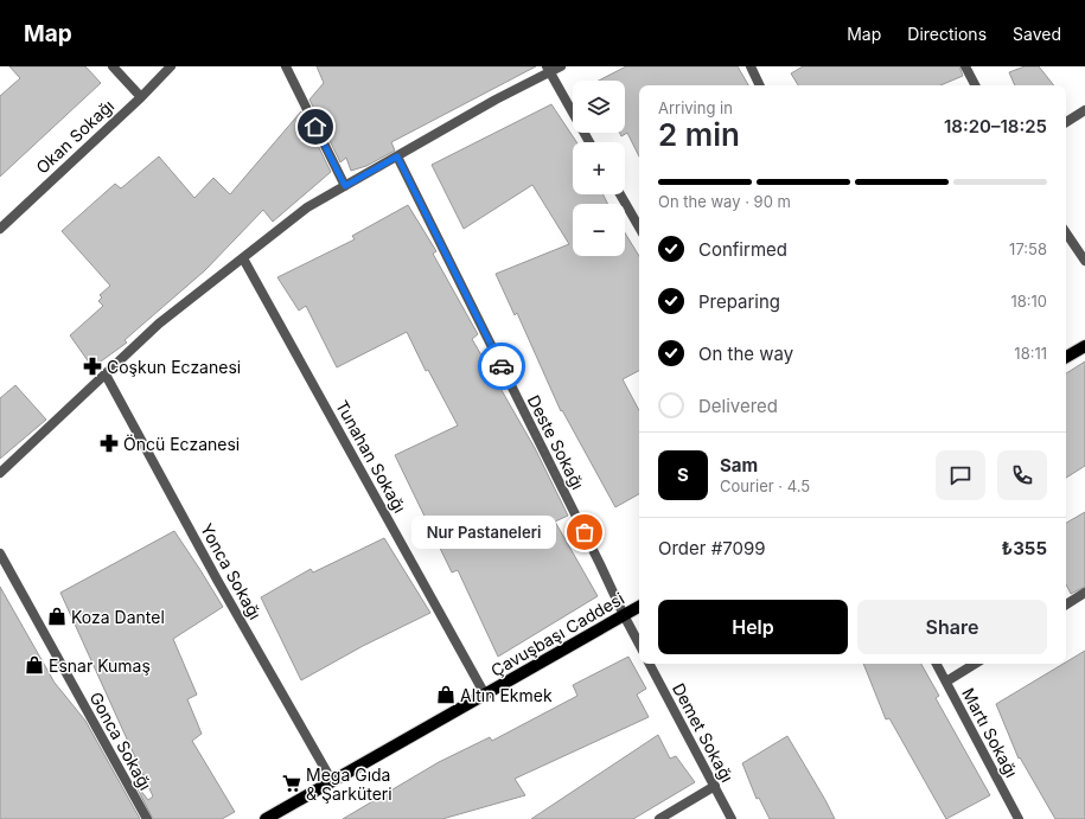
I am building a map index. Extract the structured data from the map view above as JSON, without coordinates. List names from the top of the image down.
{
  "streets": {
    "main road": ["Çavuşbaşı Caddesi"],
    "street": [
      "Okan Sokağı",
      "Deste Sokağı",
      "Tunahan Sokağı",
      "Yonca Sokağı",
      "Demet Sokağı",
      "Martı Sokağı",
      "Gonca Sokağı"
    ]
  },
  "crossings": [
    ["Deste Sokağı", "Çavuşbaşı Caddesi"],
    ["Tunahan Sokağı", "Çavuşbaşı Caddesi"],
    ["Yonca Sokağı", "Çavuşbaşı Caddesi"]
  ],
  "places": {
    "pharmacy": ["Coşkun Eczanesi", "Öncü Eczanesi"],
    "other": ["Nur Pastaneleri"],
    "shop": ["Koza Dantel", "Esnar Kumaş", "Altın Ekmek"],
    "supermarket": ["Mega Gıda & Şarküteri"]
  },
  "page": {
    "header": "Map",
    "nav": ["Map", "Directions", "Saved"],
    "map_buttons": ["+", "−"],
    "heading": ["2 min", "Arriving in", "18:20–18:25"],
    "panel": [
      "Sam",
      "Courier · 4.5",
      "Order #7099",
      "₺355"
    ],
    "bar": "On the way · 90 m",
    "list": [
      ["Confirmed", "17:58"],
      ["Preparing", "18:10"],
      ["On the way", "18:11"],
      "Delivered"
    ],
    "round": "S",
    "bubble": "Nur Pastaneleri",
    "buttons": ["Help", "Share"]
  }
}
